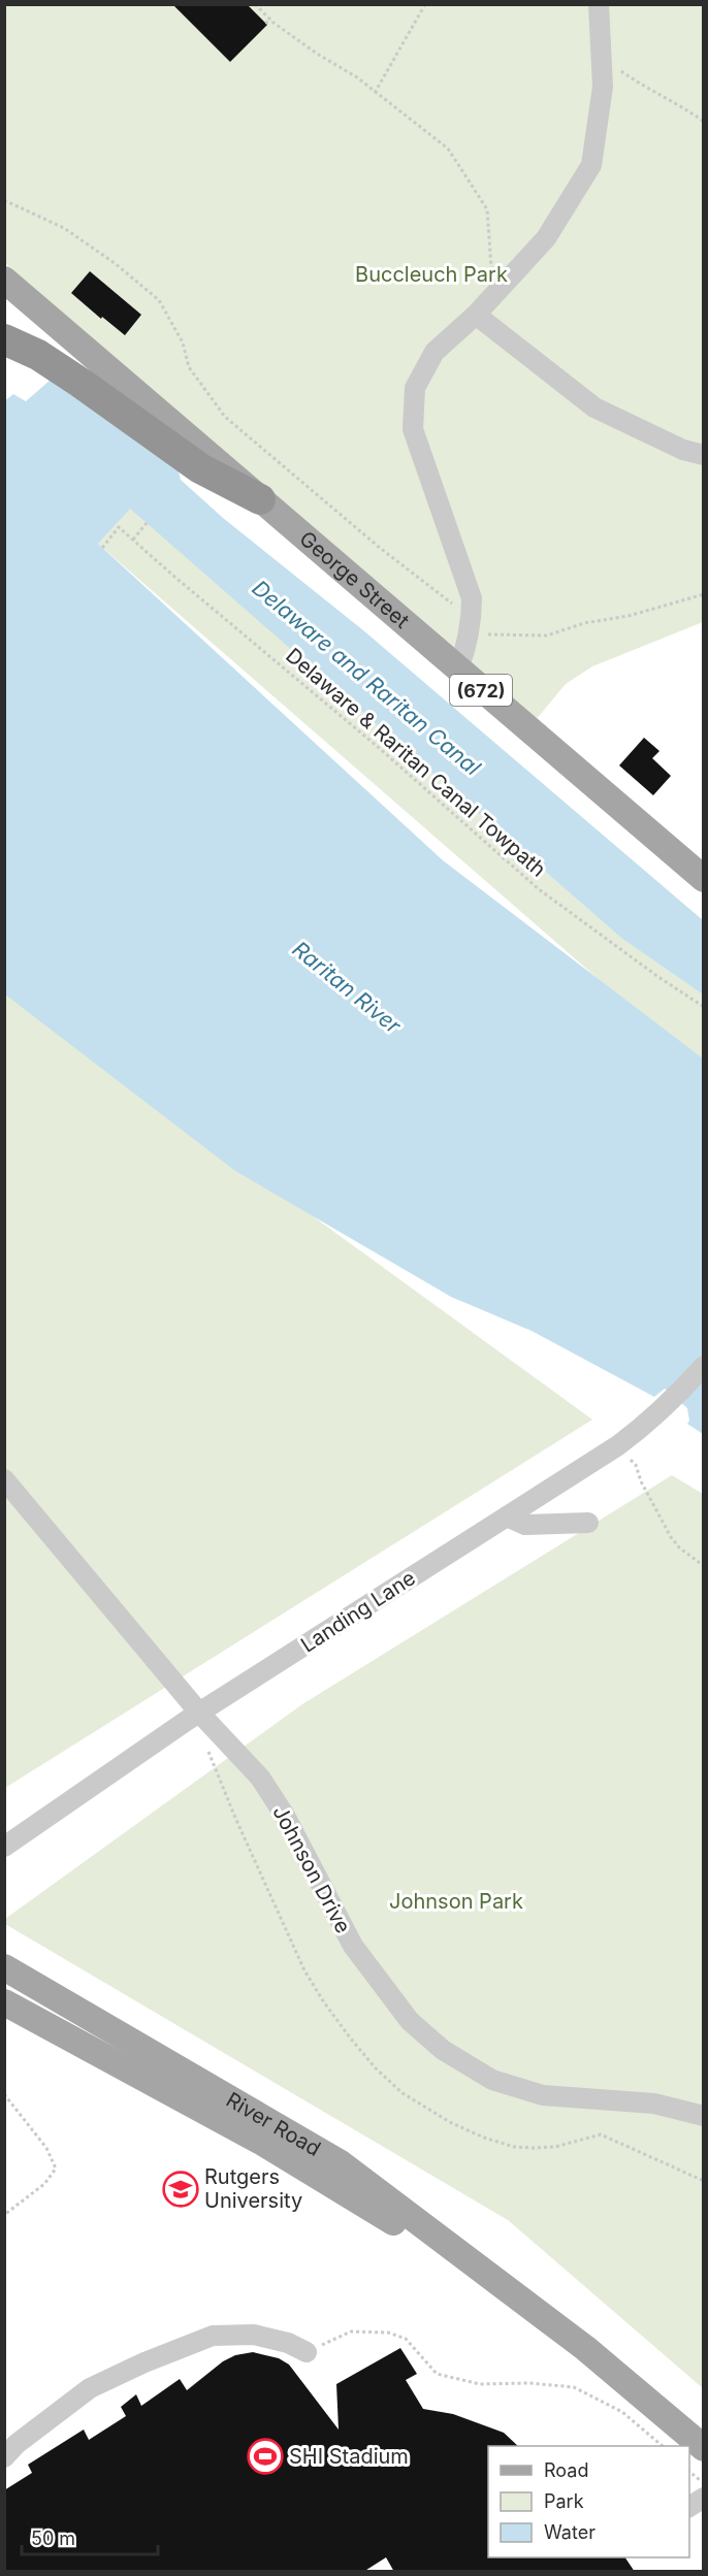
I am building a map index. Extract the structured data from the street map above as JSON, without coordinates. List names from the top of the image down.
{
  "streets": {
    "main road": ["George Street", "(672)", "River Road"],
    "street": ["Landing Lane", "Johnson Drive"],
    "path": ["Delaware & Raritan Canal Towpath"]
  },
  "crossings": [
    ["Landing Lane", "Johnson Drive"]
  ],
  "water": ["Delaware and Raritan Canal", "Raritan River"],
  "parks": ["Buccleuch Park", "Johnson Park"],
  "places": {
    "school or university": ["Rutgers University"],
    "sports": ["SHI Stadium"]
  },
  "legend": ["Road", "Park", "Water"],
  "scale_bar": "50 m"
}
